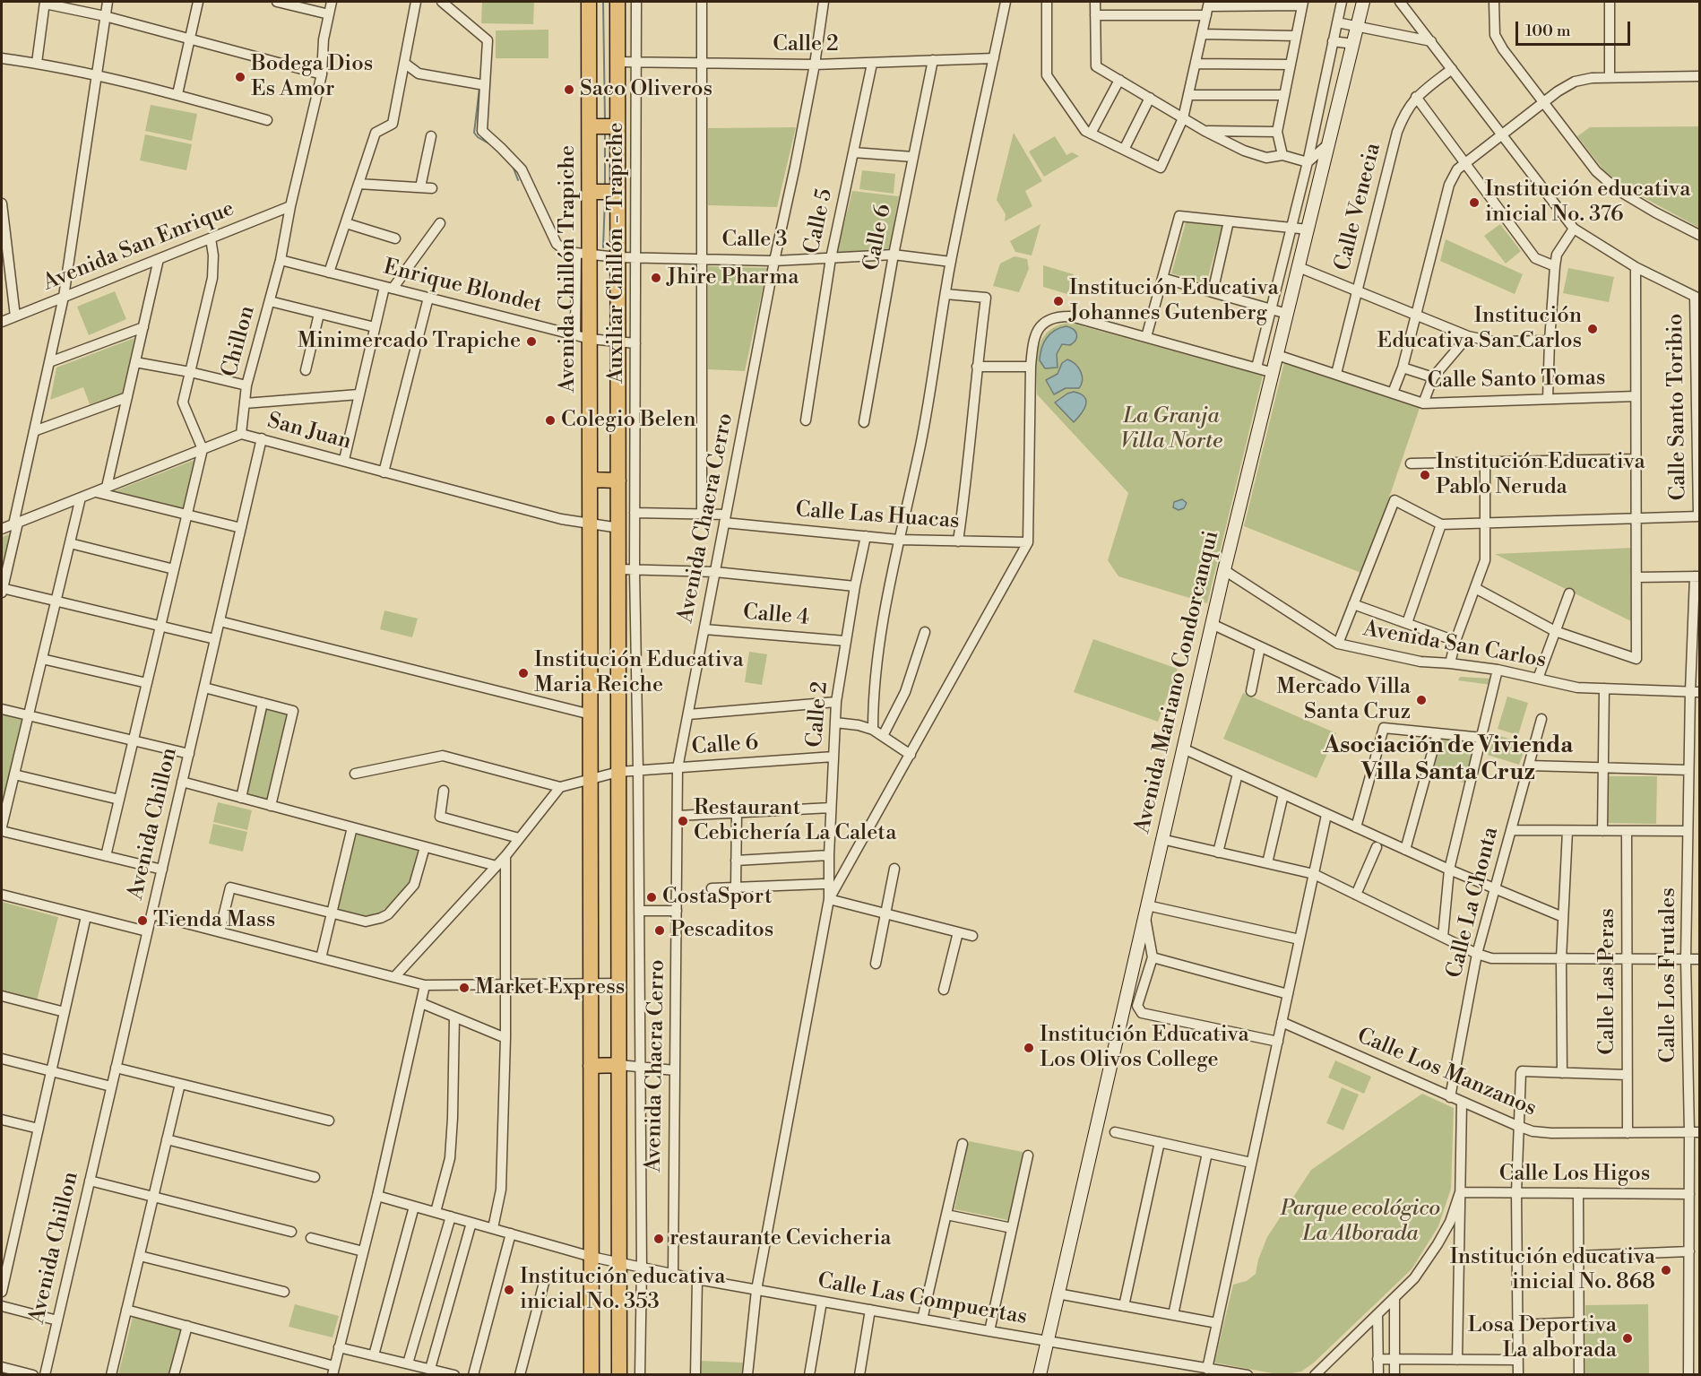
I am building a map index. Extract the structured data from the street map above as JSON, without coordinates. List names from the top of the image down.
{
  "streets": {
    "main road": ["Avenida Chillón Trapiche"],
    "street": [
      "Calle 2",
      "Calle Venecia",
      "Calle 5",
      "Calle 6",
      "Calle 3",
      "Avenida San Enrique",
      "Auxiliar Chillón - Trapiche",
      "Enrique Blondet",
      "Chillon",
      "Calle Santo Tomas",
      "Calle Santo Toribio",
      "San Juan",
      "Calle Las Huacas",
      "Avenida Chacra Cerro",
      "Calle 4",
      "Avenida San Carlos",
      "Avenida Mariano Condorcanqui",
      "Avenida Chillon",
      "Calle La Chonta",
      "Calle Los Frutales",
      "Calle Las Peras",
      "Calle Los Manzanos",
      "Calle Los Higos",
      "Calle Las Compuertas"
    ]
  },
  "crossings": [
    ["Calle 2", "Calle 5"],
    ["Calle 2", "Calle 6"],
    ["Calle 2", "Auxiliar Chillón - Trapiche"],
    ["Calle 2", "Calle Las Huacas"],
    ["Calle 2", "Avenida Chacra Cerro"],
    ["Calle 2", "Calle 4"],
    ["Calle Venecia", "Calle Santo Tomas"],
    ["Calle 5", "Calle 3"],
    ["Calle 6", "Calle 3"],
    ["Calle 6", "Auxiliar Chillón - Trapiche"],
    ["Calle 6", "Avenida Chillón Trapiche"],
    ["Calle 6", "Avenida Chacra Cerro"],
    ["Calle 3", "Auxiliar Chillón - Trapiche"],
    ["Calle 3", "Avenida Chillón Trapiche"],
    ["Calle 3", "Avenida Chacra Cerro"],
    ["Avenida San Enrique", "Chillon"],
    ["Auxiliar Chillón - Trapiche", "Enrique Blondet"],
    ["Auxiliar Chillón - Trapiche", "Calle Las Huacas"],
    ["Auxiliar Chillón - Trapiche", "Calle Las Compuertas"],
    ["Avenida Chillón Trapiche", "Enrique Blondet"],
    ["Avenida Chillón Trapiche", "San Juan"],
    ["Avenida Chillón Trapiche", "Calle Las Compuertas"],
    ["Enrique Blondet", "Chillon"],
    ["Chillon", "San Juan"],
    ["Calle Santo Tomas", "Avenida Mariano Condorcanqui"],
    ["San Juan", "Avenida Chillon"],
    ["Calle Las Huacas", "Avenida Chacra Cerro"],
    ["Avenida Chacra Cerro", "Calle 4"],
    ["Avenida Chacra Cerro", "Calle Las Compuertas"],
    ["Avenida San Carlos", "Avenida Mariano Condorcanqui"],
    ["Avenida San Carlos", "Calle Los Frutales"],
    ["Avenida Mariano Condorcanqui", "Calle Las Compuertas"],
    ["Calle La Chonta", "Calle Los Manzanos"],
    ["Calle Los Frutales", "Calle Los Manzanos"],
    ["Calle Los Frutales", "Calle Los Higos"],
    ["Calle Las Peras", "Calle Los Manzanos"]
  ],
  "districts": ["Asociación de Vivienda Villa Santa Cruz"],
  "parks": ["La Granja Villa Norte", "Parque ecológico La Alborada"],
  "places": [
    "Bodega Dios Es Amor",
    "Saco Oliveros",
    "Institución educativa inicial No. 376",
    "Jhire Pharma",
    "Institución Educativa Johannes Gutenberg",
    "Institución Educativa San Carlos",
    "Minimercado Trapiche",
    "Colegio Belen",
    "Institución Educativa Pablo Neruda",
    "Institución Educativa Maria Reiche",
    "Mercado Villa Santa Cruz",
    "Restaurant Cebichería La Caleta",
    "CostaSport",
    "Tienda Mass",
    "Pescaditos",
    "Market Express",
    "Institución Educativa Los Olivos College",
    "restaurante Cevicheria",
    "Institución educativa inicial No. 868",
    "Institución educativa inicial No. 353",
    "Losa Deportiva La alborada"
  ],
  "scale_bar": "100 m"
}
